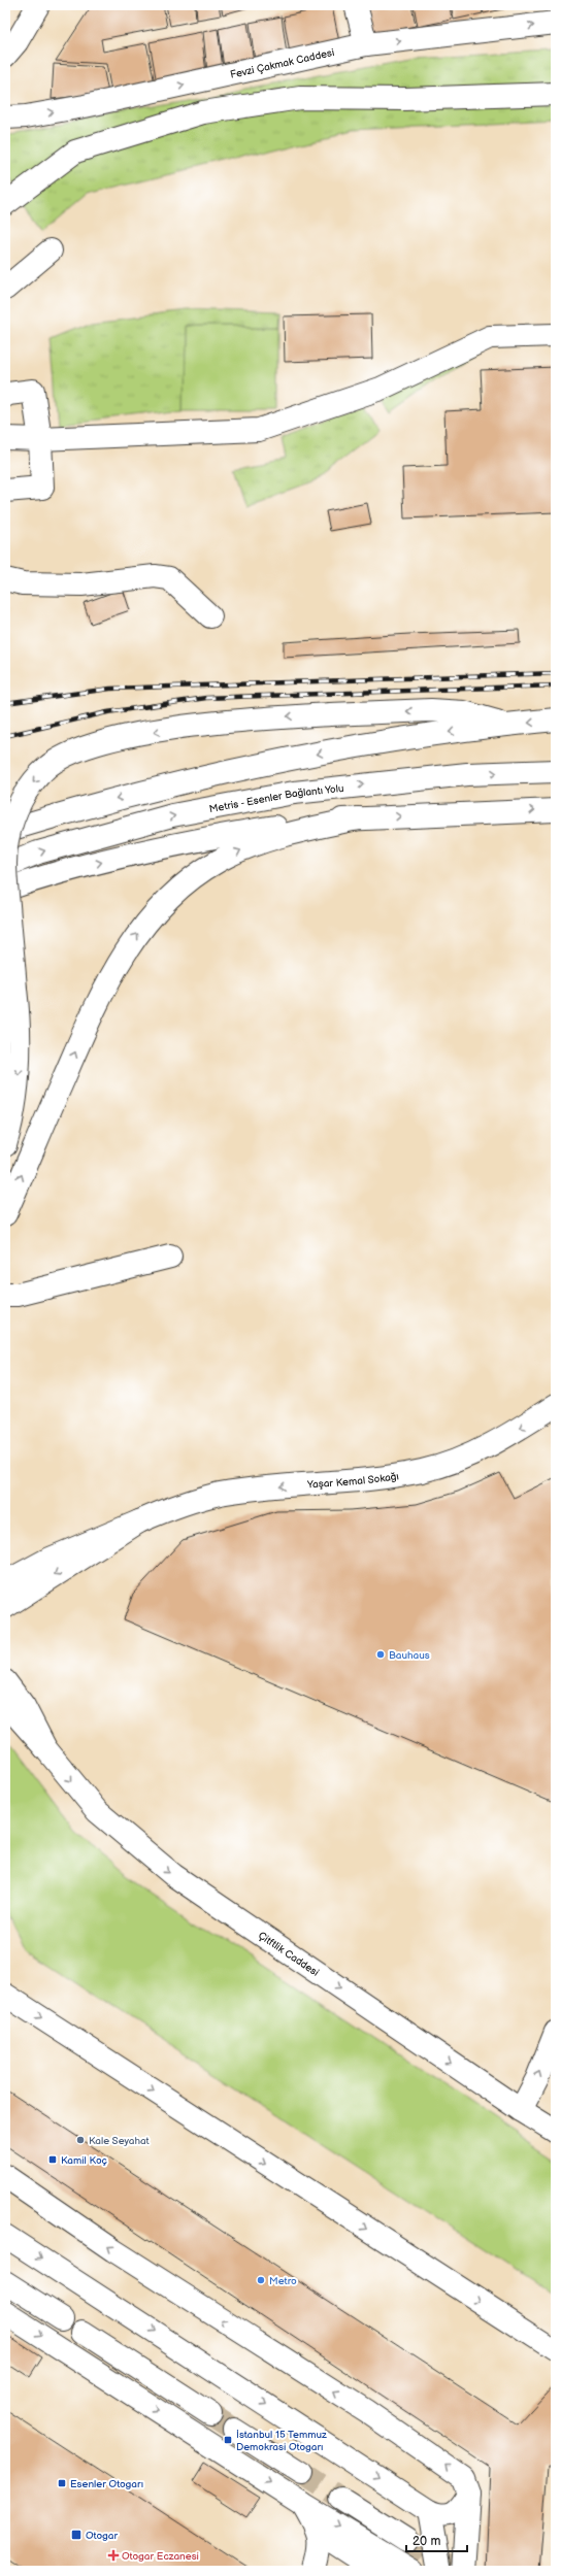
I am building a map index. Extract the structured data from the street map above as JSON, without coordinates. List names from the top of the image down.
{
  "streets": {
    "main road": [
      "Fevzi Çakmak Caddesi",
      "Metris - Esenler Bağlantı Yolu",
      "Yaşar Kemal Sokağı",
      "Çitftlik Caddesi"
    ]
  },
  "one_way": ["Yaşar Kemal Sokağı"],
  "places": {
    "other": ["Bauhaus", "Kale Seyahat", "Metro"],
    "transit": [
      "Kamil Koç",
      "İstanbul 15 Temmuz Demokrasi Otogarı",
      "Esenler Otogarı",
      "Otogar"
    ],
    "health": ["Otogar Eczanesi"]
  },
  "scale_bar": "20 m"
}
